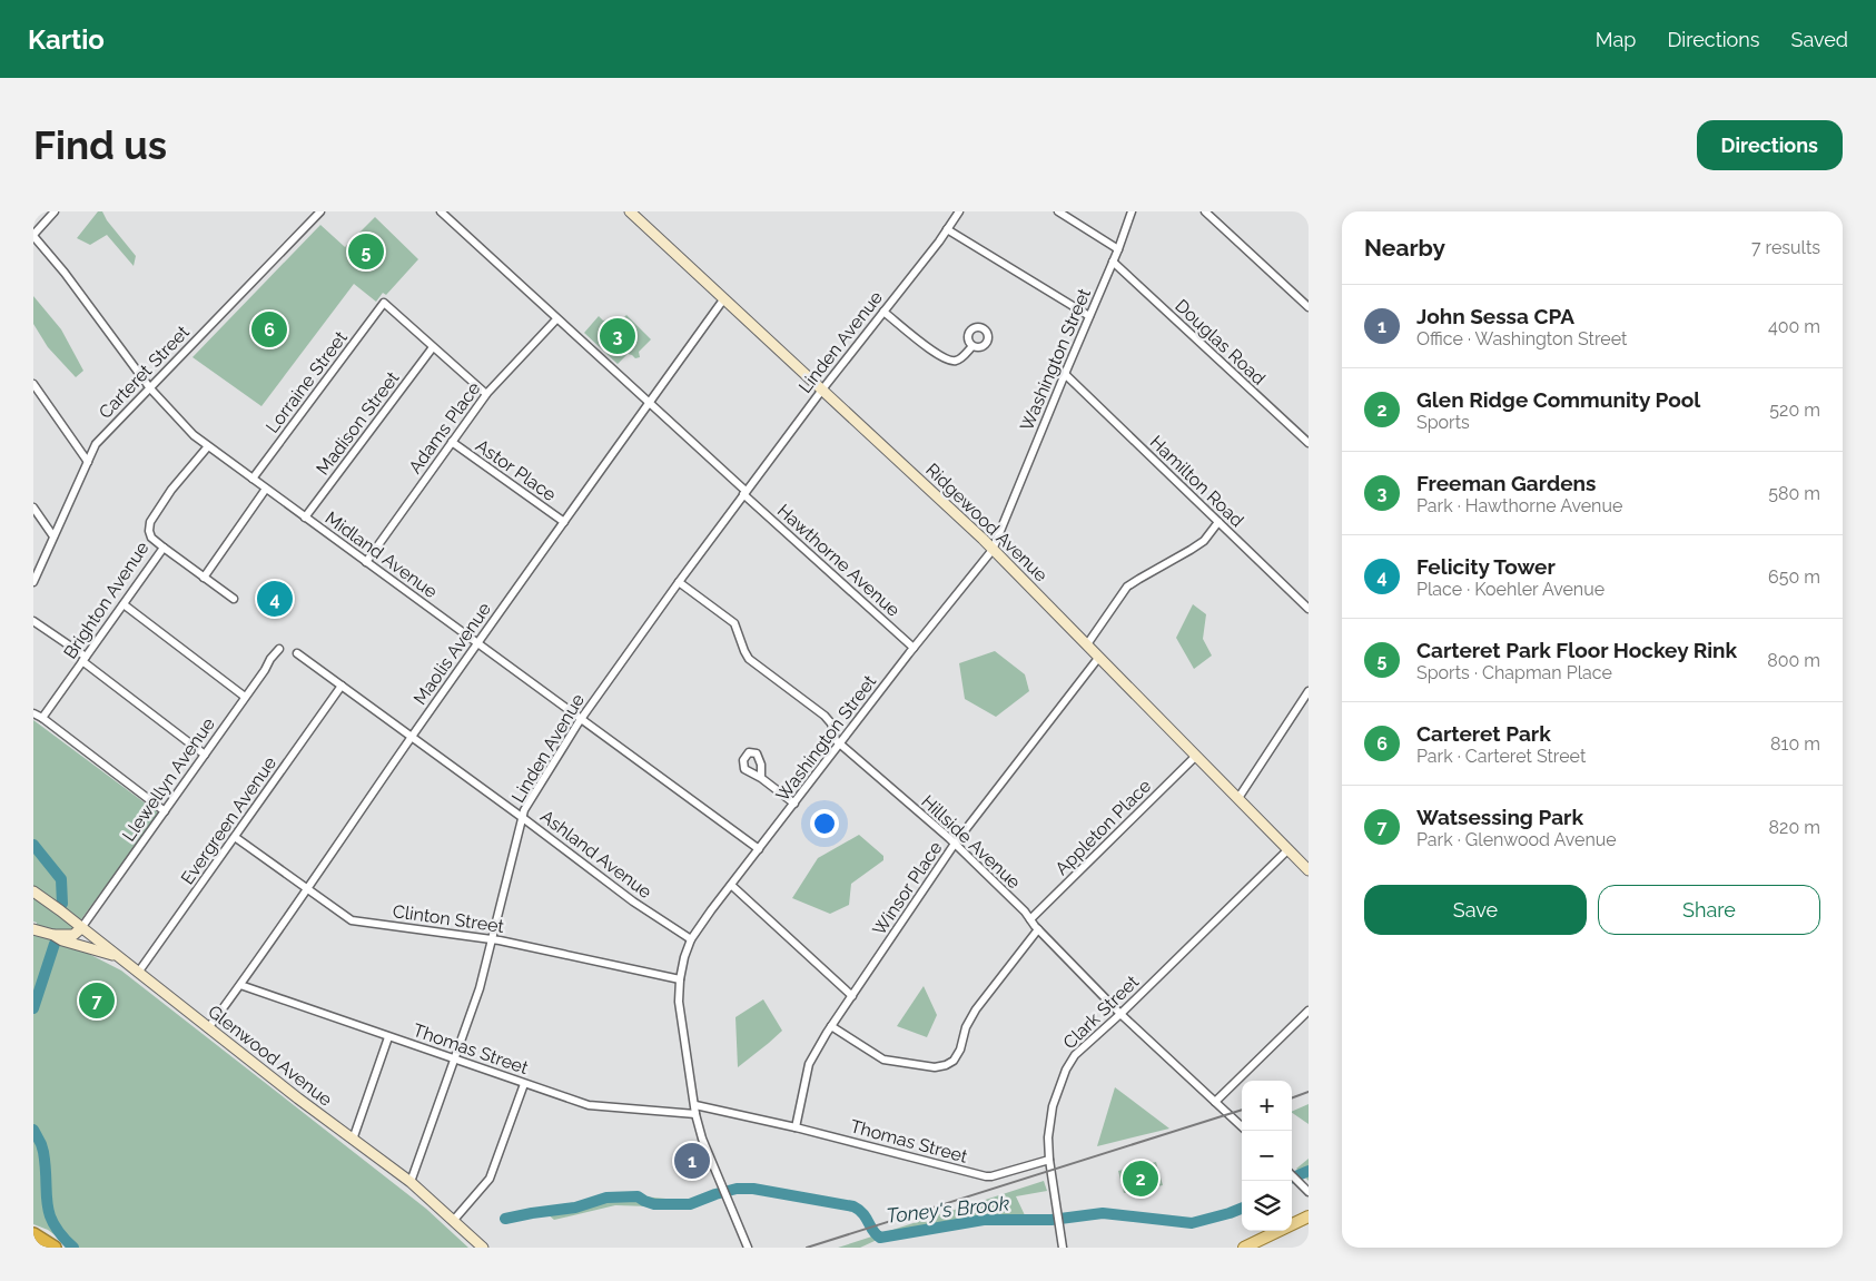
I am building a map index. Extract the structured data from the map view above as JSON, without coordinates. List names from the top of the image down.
{
  "streets": {
    "street": [
      "Linden Avenue",
      "Douglas Road",
      "Washington Street",
      "Carteret Street",
      "Lorraine Street",
      "Madison Street",
      "Adams Place",
      "Astor Place",
      "Hamilton Road",
      "Ridgewood Avenue",
      "Midland Avenue",
      "Hawthorne Avenue",
      "Brighton Avenue",
      "Maolis Avenue",
      "Llewellyn Avenue",
      "Evergreen Avenue",
      "Appleton Place",
      "Hillside Avenue",
      "Ashland Avenue",
      "Winsor Place",
      "Clinton Street",
      "Clark Street",
      "Thomas Street",
      "Glenwood Avenue"
    ]
  },
  "crossings": [
    ["Linden Avenue", "Ridgewood Avenue"],
    ["Linden Avenue", "Midland Avenue"],
    ["Linden Avenue", "Hawthorne Avenue"],
    ["Linden Avenue", "Hillside Avenue"],
    ["Linden Avenue", "Ashland Avenue"],
    ["Linden Avenue", "Clinton Street"],
    ["Linden Avenue", "Thomas Street"],
    ["Linden Avenue", "Glenwood Avenue"],
    ["Douglas Road", "Washington Street"],
    ["Washington Street", "Hamilton Road"],
    ["Washington Street", "Ridgewood Avenue"],
    ["Washington Street", "Midland Avenue"],
    ["Washington Street", "Hawthorne Avenue"],
    ["Washington Street", "Hillside Avenue"],
    ["Washington Street", "Ashland Avenue"],
    ["Washington Street", "Clinton Street"],
    ["Washington Street", "Thomas Street"],
    ["Carteret Street", "Midland Avenue"],
    ["Lorraine Street", "Madison Street"],
    ["Lorraine Street", "Midland Avenue"],
    ["Madison Street", "Midland Avenue"],
    ["Adams Place", "Astor Place"],
    ["Adams Place", "Midland Avenue"],
    ["Adams Place", "Hawthorne Avenue"],
    ["Astor Place", "Maolis Avenue"],
    ["Ridgewood Avenue", "Maolis Avenue"],
    ["Ridgewood Avenue", "Appleton Place"],
    ["Ridgewood Avenue", "Winsor Place"],
    ["Ridgewood Avenue", "Clark Street"],
    ["Midland Avenue", "Brighton Avenue"],
    ["Midland Avenue", "Maolis Avenue"],
    ["Hawthorne Avenue", "Maolis Avenue"],
    ["Maolis Avenue", "Ashland Avenue"],
    ["Maolis Avenue", "Clinton Street"],
    ["Maolis Avenue", "Thomas Street"],
    ["Maolis Avenue", "Glenwood Avenue"],
    ["Llewellyn Avenue", "Glenwood Avenue"],
    ["Evergreen Avenue", "Ashland Avenue"],
    ["Evergreen Avenue", "Clinton Street"],
    ["Evergreen Avenue", "Glenwood Avenue"],
    ["Appleton Place", "Hillside Avenue"],
    ["Hillside Avenue", "Winsor Place"],
    ["Hillside Avenue", "Clark Street"],
    ["Winsor Place", "Thomas Street"],
    ["Clark Street", "Thomas Street"]
  ],
  "water": ["Toney's Brook"],
  "page": {
    "header": "Kartio",
    "nav": ["Map", "Directions", "Saved"],
    "buttons": [
      "Directions",
      ["Save", "Share"]
    ],
    "title": "Find us",
    "heading": ["Nearby", "7 results"],
    "pins": [
      "5",
      "6",
      "3",
      "4",
      "7",
      "1",
      "2"
    ],
    "list": [
      {
        "mark": "1",
        "name": "John Sessa CPA",
        "note": "Office · Washington Street",
        "value": "400 m"
      },
      {
        "mark": "2",
        "name": "Glen Ridge Community Pool",
        "note": "Sports",
        "value": "520 m"
      },
      {
        "mark": "3",
        "name": "Freeman Gardens",
        "note": "Park · Hawthorne Avenue",
        "value": "580 m"
      },
      {
        "mark": "4",
        "name": "Felicity Tower",
        "note": "Place · Koehler Avenue",
        "value": "650 m"
      },
      {
        "mark": "5",
        "name": "Carteret Park Floor Hockey Rink",
        "note": "Sports · Chapman Place",
        "value": "800 m"
      },
      {
        "mark": "6",
        "name": "Carteret Park",
        "note": "Park · Carteret Street",
        "value": "810 m"
      },
      {
        "mark": "7",
        "name": "Watsessing Park",
        "note": "Park · Glenwood Avenue",
        "value": "820 m"
      }
    ],
    "map_buttons": ["+", "−"]
  }
}
